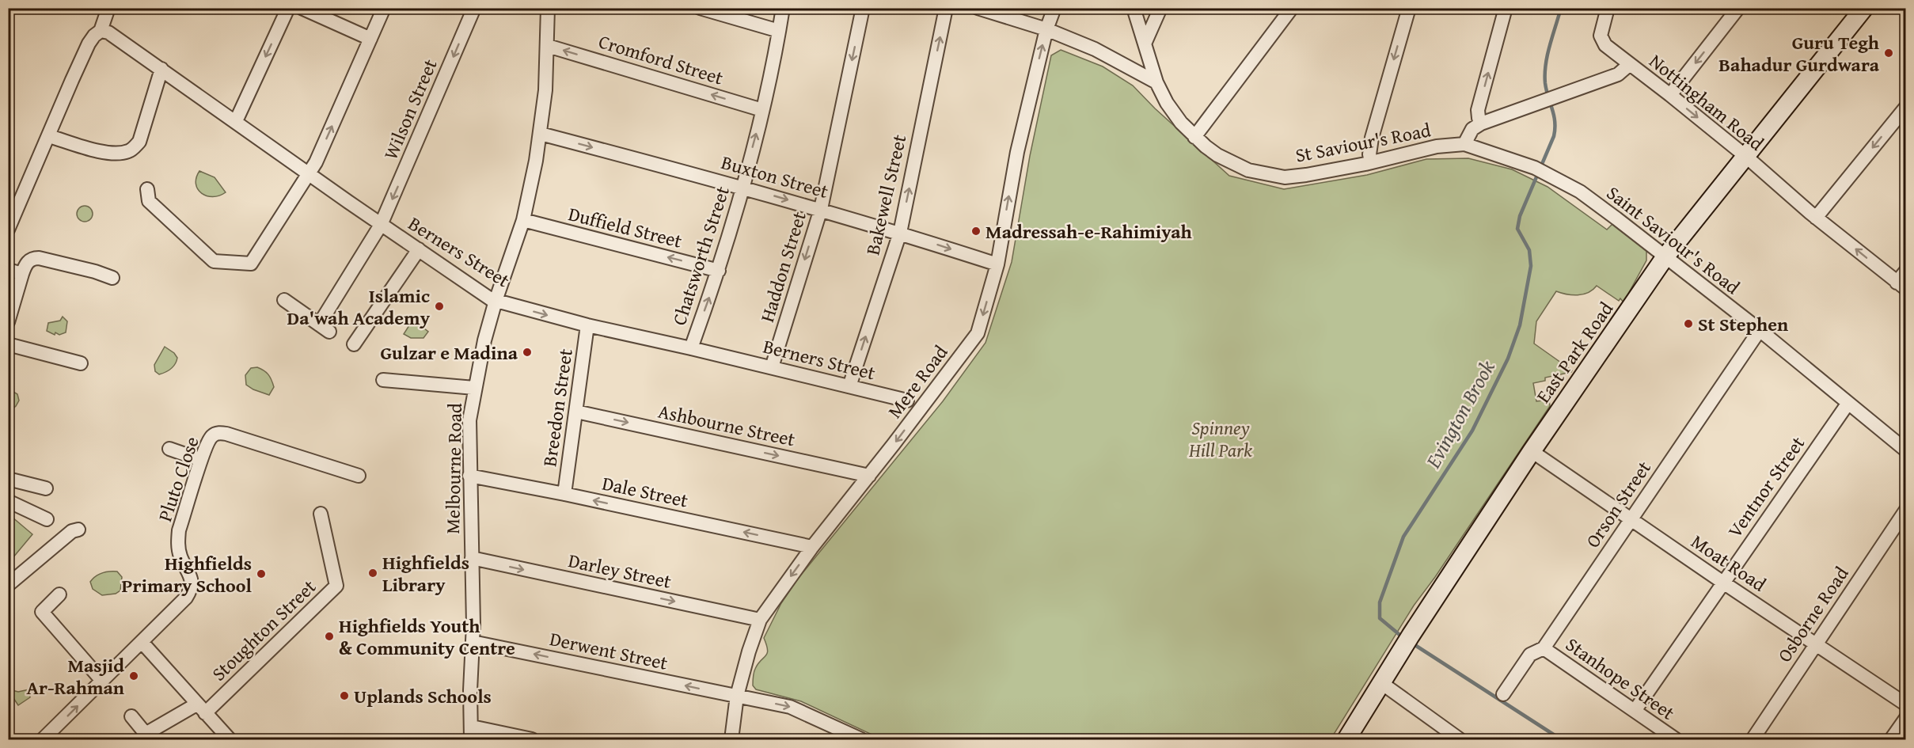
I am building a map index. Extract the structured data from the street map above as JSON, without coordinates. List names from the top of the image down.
{
  "streets": {
    "main road": ["East Park Road"],
    "street": [
      "Cromford Street",
      "Nottingham Road",
      "Wilson Street",
      "St Saviour's Road",
      "Buxton Street",
      "Bakewell Street",
      "Duffield Street",
      "Saint Saviour's Road",
      "Berners Street",
      "Chatsworth Street",
      "Haddon Street",
      "Mere Road",
      "Breedon Street",
      "Ashbourne Street",
      "Melbourne Road",
      "Pluto Close",
      "Ventnor Street",
      "Dale Street",
      "Orson Street",
      "Moat Road",
      "Darley Street",
      "Osborne Road",
      "Stoughton Street",
      "Derwent Street",
      "Stanhope Street"
    ]
  },
  "crossings": [
    ["Cromford Street", "Chatsworth Street"],
    ["Cromford Street", "Melbourne Road"],
    ["Nottingham Road", "St Saviour's Road"],
    ["Nottingham Road", "East Park Road"],
    ["Wilson Street", "Berners Street"],
    ["St Saviour's Road", "Saint Saviour's Road"],
    ["Buxton Street", "Bakewell Street"],
    ["Buxton Street", "Chatsworth Street"],
    ["Buxton Street", "Haddon Street"],
    ["Buxton Street", "Mere Road"],
    ["Buxton Street", "Melbourne Road"],
    ["Bakewell Street", "Berners Street"],
    ["Duffield Street", "Chatsworth Street"],
    ["Duffield Street", "Melbourne Road"],
    ["Saint Saviour's Road", "East Park Road"],
    ["Saint Saviour's Road", "Ventnor Street"],
    ["Saint Saviour's Road", "Orson Street"],
    ["Berners Street", "Chatsworth Street"],
    ["Berners Street", "Haddon Street"],
    ["Berners Street", "Breedon Street"],
    ["Berners Street", "Melbourne Road"],
    ["East Park Road", "Moat Road"],
    ["Mere Road", "Ashbourne Street"],
    ["Mere Road", "Dale Street"],
    ["Mere Road", "Darley Street"],
    ["Mere Road", "Derwent Street"],
    ["Breedon Street", "Ashbourne Street"],
    ["Breedon Street", "Dale Street"],
    ["Melbourne Road", "Dale Street"],
    ["Melbourne Road", "Darley Street"],
    ["Melbourne Road", "Derwent Street"],
    ["Ventnor Street", "Moat Road"],
    ["Ventnor Street", "Stanhope Street"],
    ["Orson Street", "Moat Road"],
    ["Orson Street", "Stanhope Street"],
    ["Moat Road", "Osborne Road"]
  ],
  "one_way": [
    "Buxton Street",
    "Bakewell Street",
    "Duffield Street",
    "Chatsworth Street",
    "Haddon Street",
    "Ashbourne Street",
    "Dale Street",
    "Darley Street"
  ],
  "water": ["Evington Brook"],
  "parks": ["Spinney Hill Park"],
  "places": [
    "Guru Tegh Bahadur Gurdwara",
    "Madressah-e-Rahimiyah",
    "Islamic Da'wah Academy",
    "St Stephen",
    "Gulzar e Madina",
    "Highfields Library",
    "Highfields Primary School",
    "Highfields Youth & Community Centre",
    "Masjid Ar-Rahman",
    "Uplands Schools"
  ]
}
